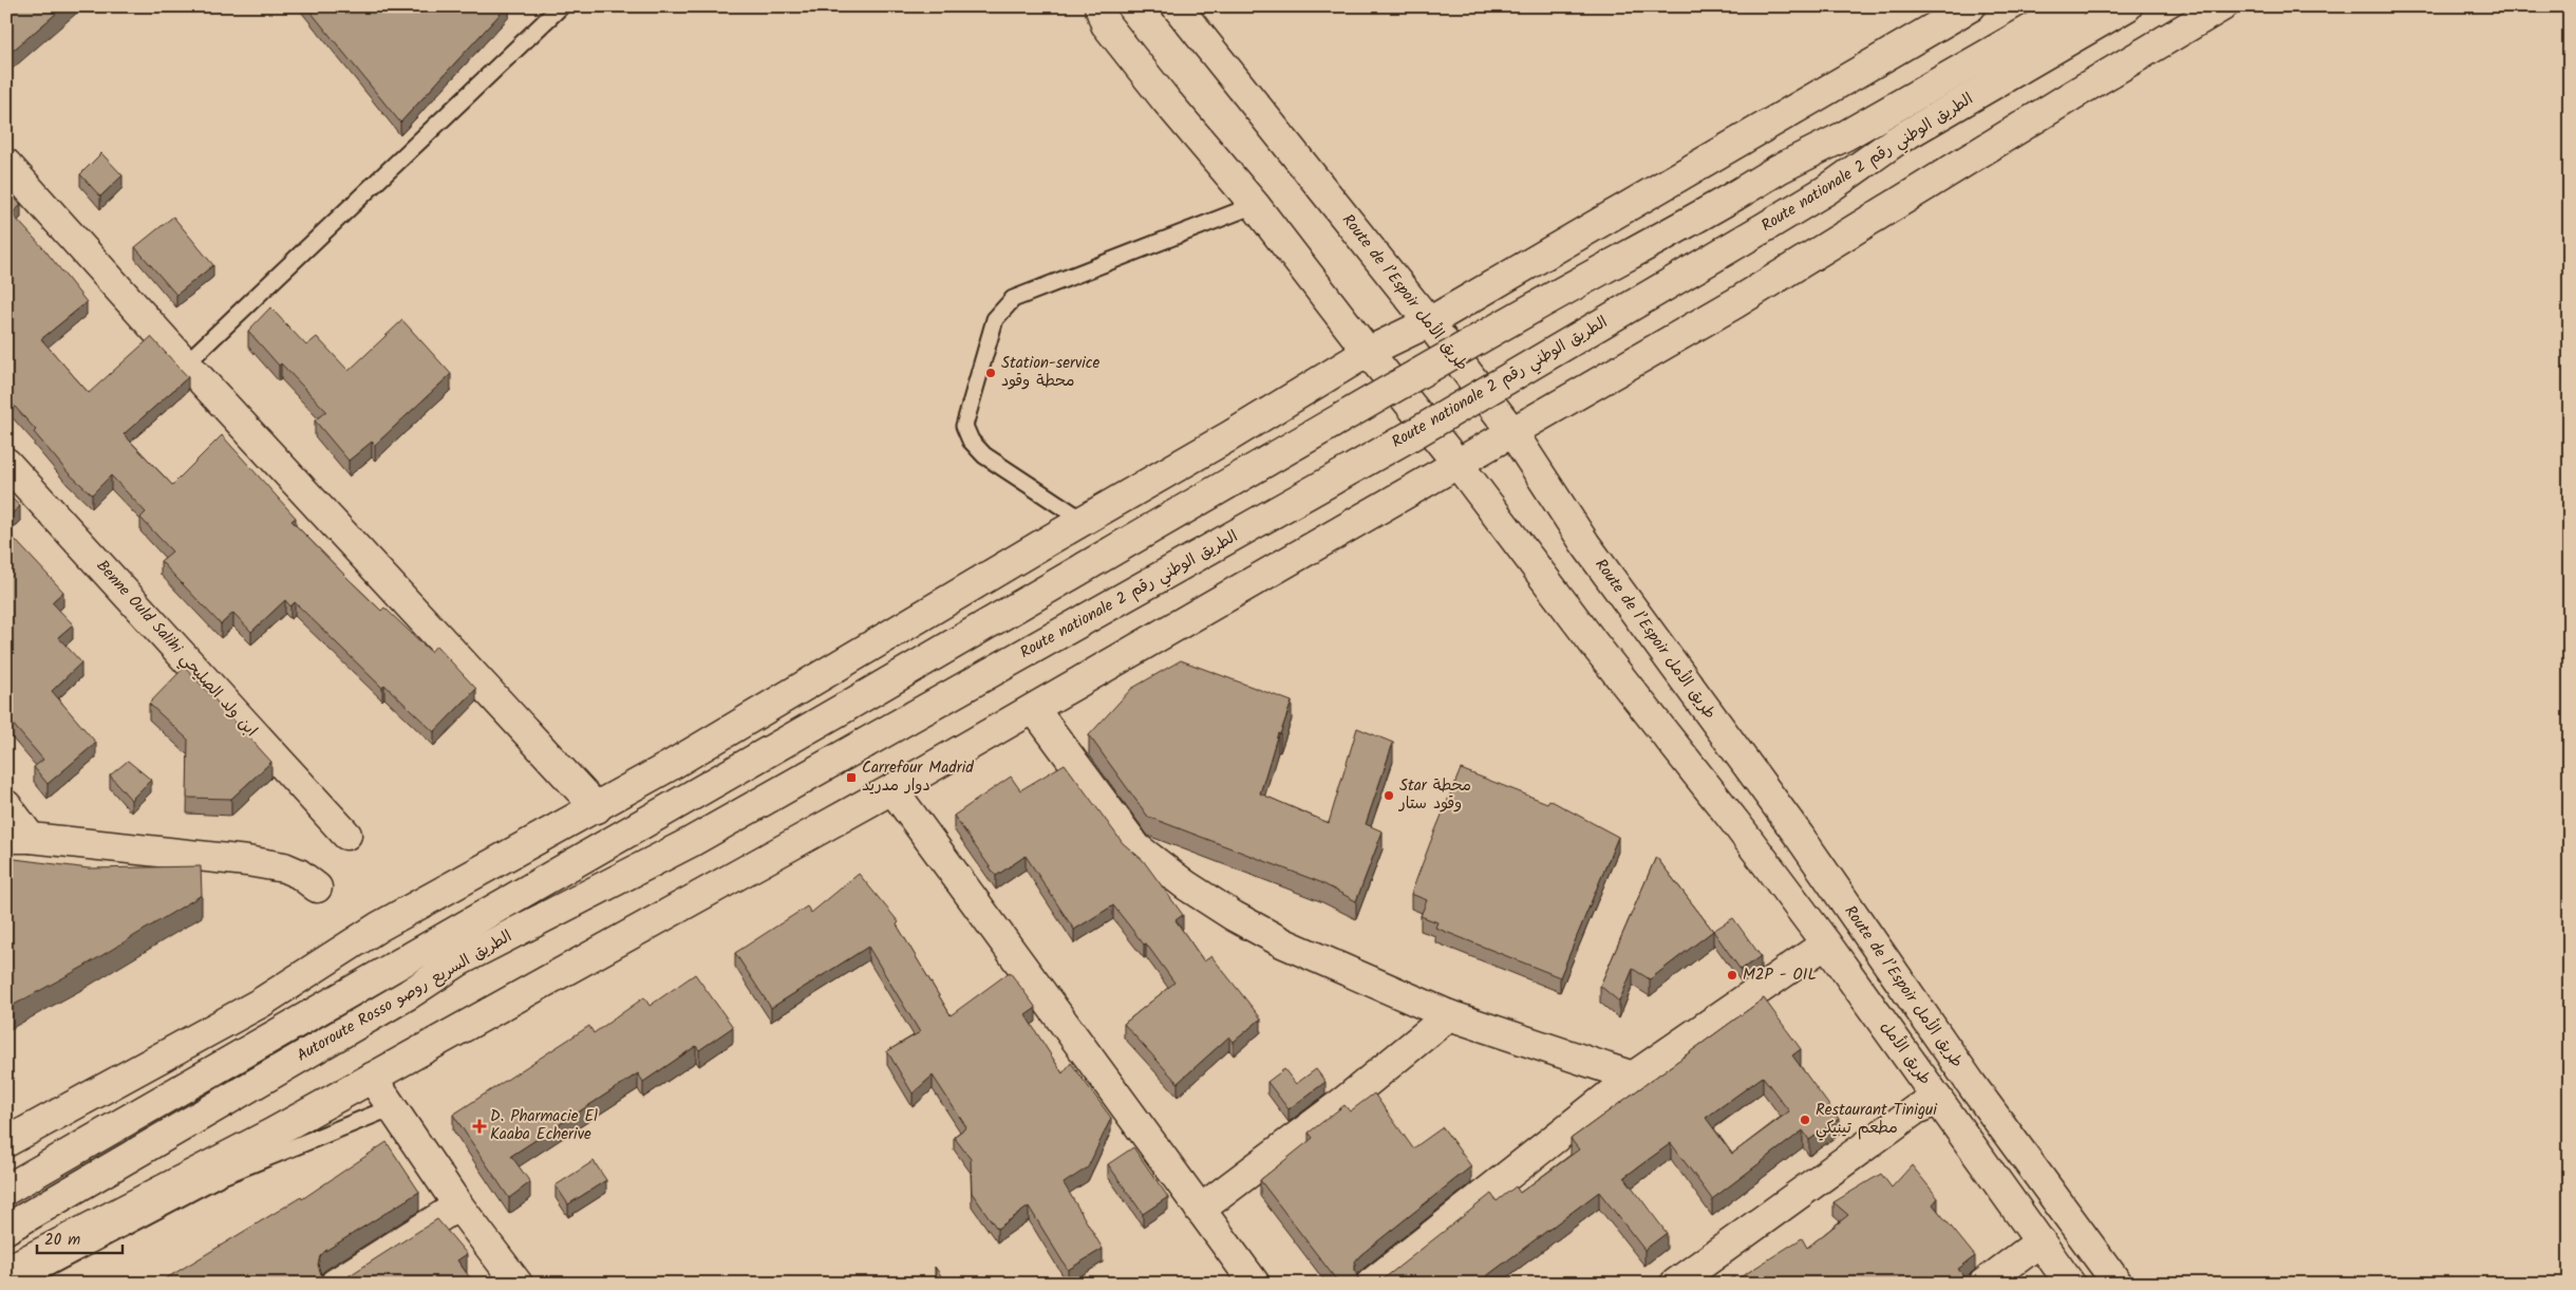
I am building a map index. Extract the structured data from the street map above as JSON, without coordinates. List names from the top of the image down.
{
  "streets": {
    "main road": [
      "Route nationale الطريق الوطني رقم 2",
      "Route de l’Espoir طريق الأمل",
      "Benne Ould Salihi ابن ولد الصليحي",
      "Autoroute Rosso الطريق السريع روصو",
      "طريق الأمل"
    ]
  },
  "crossings": [
    ["Route nationale الطريق الوطني رقم 2", "Autoroute Rosso الطريق السريع روصو"]
  ],
  "places": {
    "other": [
      "Station-service محطة وقود",
      "Star محطة وقود ستار",
      "M2P - OIL",
      "Restaurant Tinigui مطعم تينيكي"
    ],
    "transit": ["Carrefour Madrid دوار مدريد"],
    "health": ["D. Pharmacie El Kaaba Echerive"]
  },
  "scale_bar": "20 m"
}
